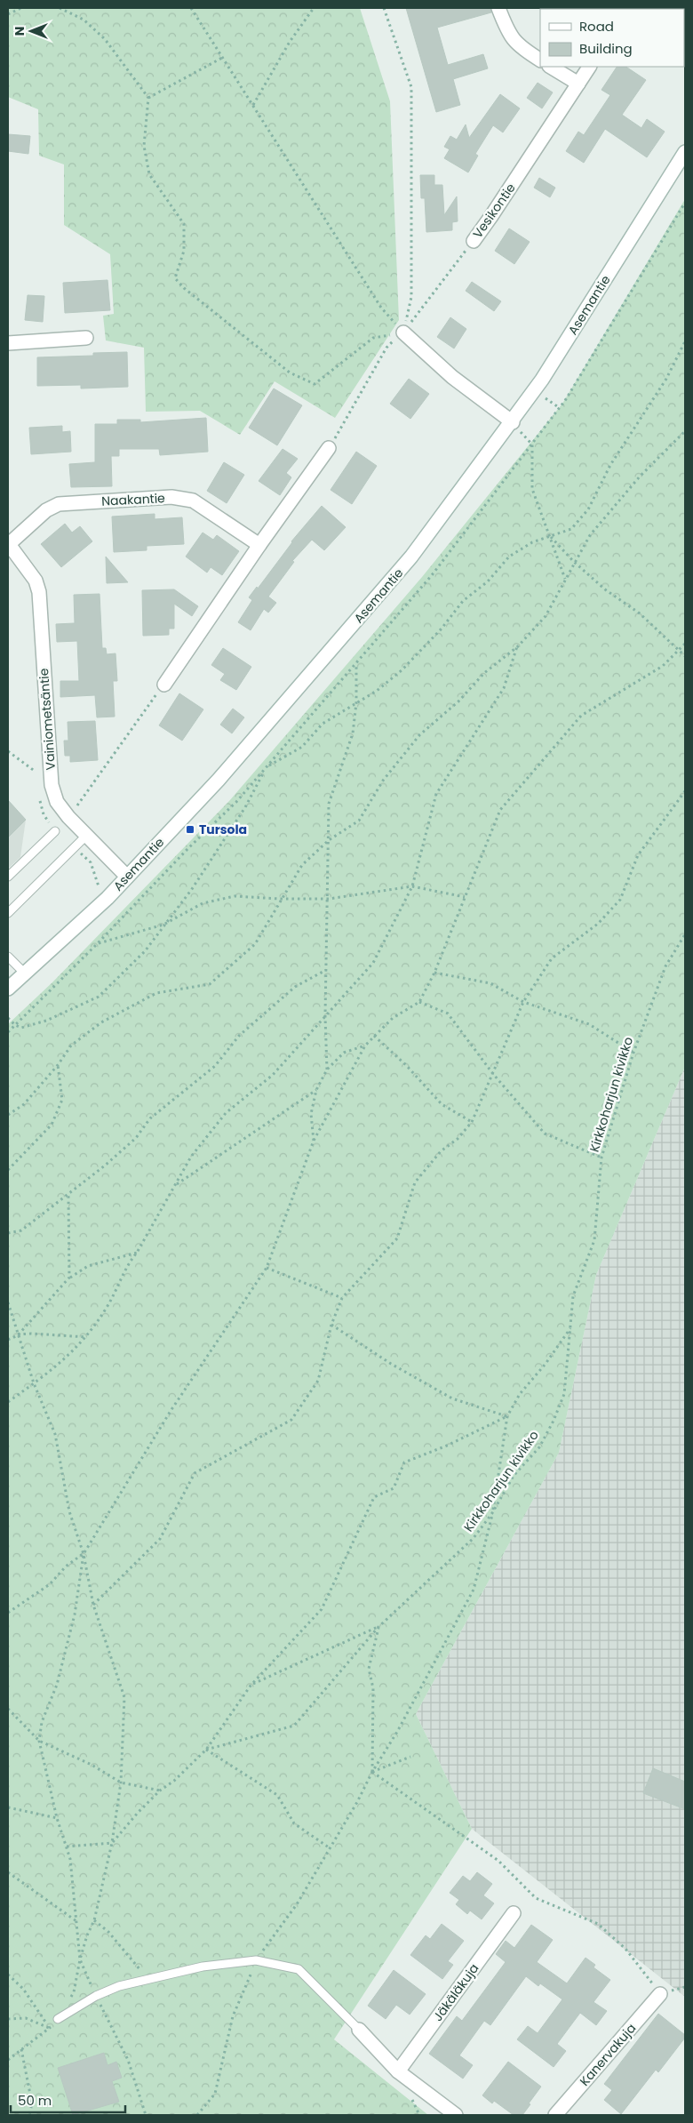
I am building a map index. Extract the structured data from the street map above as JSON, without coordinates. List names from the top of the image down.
{
  "streets": {
    "street": [
      "Vesikontie",
      "Asemantie",
      "Naakantie",
      "Vainiometsäntie",
      "Jäkäläkuja",
      "Kanervakuja"
    ],
    "path": ["Kirkkoharjun kivikko"]
  },
  "crossings": [
    ["Asemantie", "Vainiometsäntie"],
    ["Naakantie", "Vainiometsäntie"]
  ],
  "places": {
    "transit": ["Tursola"]
  },
  "legend": ["Road", "Building"],
  "scale_bar": "50 m",
  "north": "left"
}
